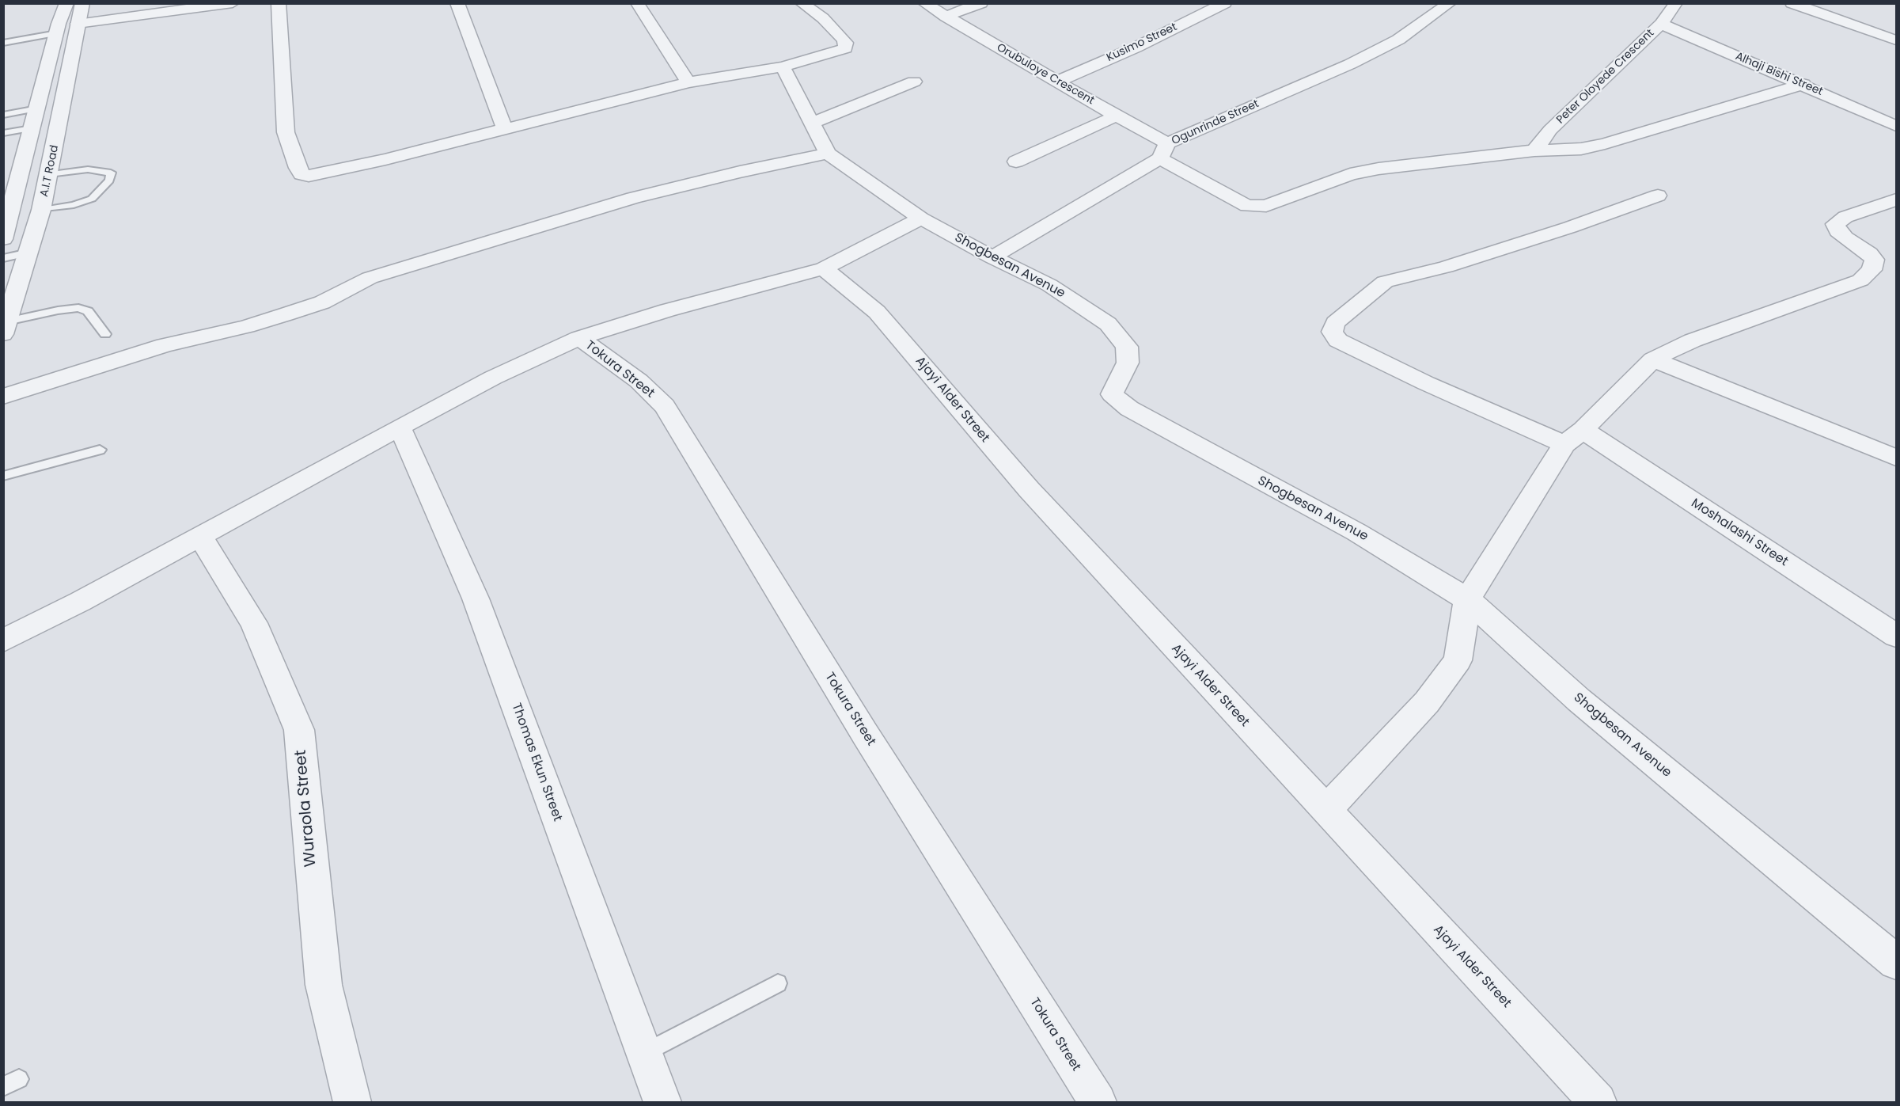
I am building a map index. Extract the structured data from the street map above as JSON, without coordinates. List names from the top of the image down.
{
  "streets": {
    "street": [
      "Kusimo Street",
      "Orubuloye Crescent",
      "Alhaji Bishi Street",
      "Peter Oloyede Crescent",
      "Ogunrinde Street",
      "A.I.T Road",
      "Shogbesan Avenue",
      "Tokura Street",
      "Ajayi Alder Street",
      "Moshalashi Street",
      "Thomas Ekun Street",
      "Wuraola Street"
    ]
  },
  "crossings": [
    ["Kusimo Street", "Orubuloye Crescent"],
    ["Orubuloye Crescent", "Alhaji Bishi Street"],
    ["Orubuloye Crescent", "Peter Oloyede Crescent"],
    ["Orubuloye Crescent", "Ogunrinde Street"],
    ["Alhaji Bishi Street", "Peter Oloyede Crescent"],
    ["Ogunrinde Street", "Shogbesan Avenue"]
  ]
}
